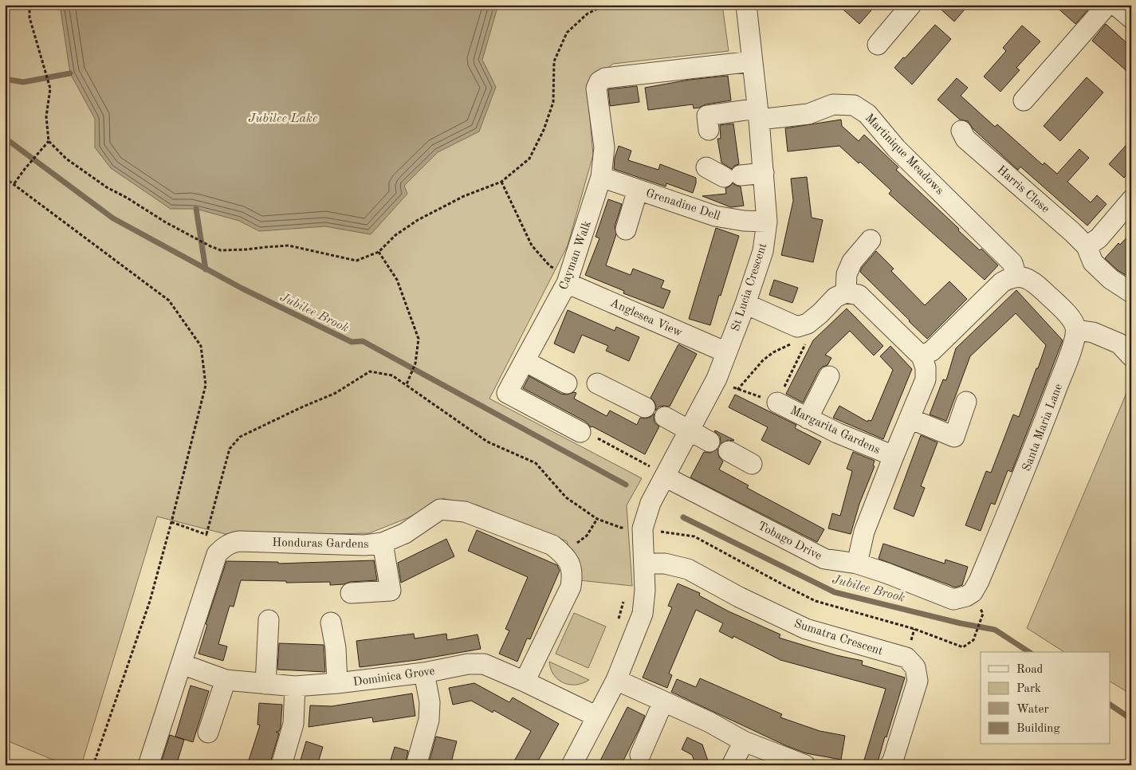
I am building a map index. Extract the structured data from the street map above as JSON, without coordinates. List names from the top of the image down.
{
  "streets": {
    "street": [
      "Martinique Meadows",
      "Harris Close",
      "Grenadine Dell",
      "Cayman Walk",
      "St Lucia Crescent",
      "Anglesea View",
      "Santa Maria Lane",
      "Margarita Gardens",
      "Tobago Drive",
      "Honduras Gardens",
      "Sumatra Crescent",
      "Dominica Grove"
    ]
  },
  "crossings": [
    ["Martinique Meadows", "St Lucia Crescent"],
    ["Grenadine Dell", "Cayman Walk"],
    ["Grenadine Dell", "St Lucia Crescent"],
    ["Cayman Walk", "St Lucia Crescent"],
    ["Cayman Walk", "Anglesea View"],
    ["St Lucia Crescent", "Anglesea View"],
    ["St Lucia Crescent", "Tobago Drive"],
    ["St Lucia Crescent", "Sumatra Crescent"],
    ["St Lucia Crescent", "Dominica Grove"],
    ["Santa Maria Lane", "Tobago Drive"],
    ["Margarita Gardens", "Tobago Drive"]
  ],
  "water": ["Jubilee Lake", "Jubilee Brook"],
  "legend": [
    "Road",
    "Park",
    "Water",
    "Building"
  ]
}
